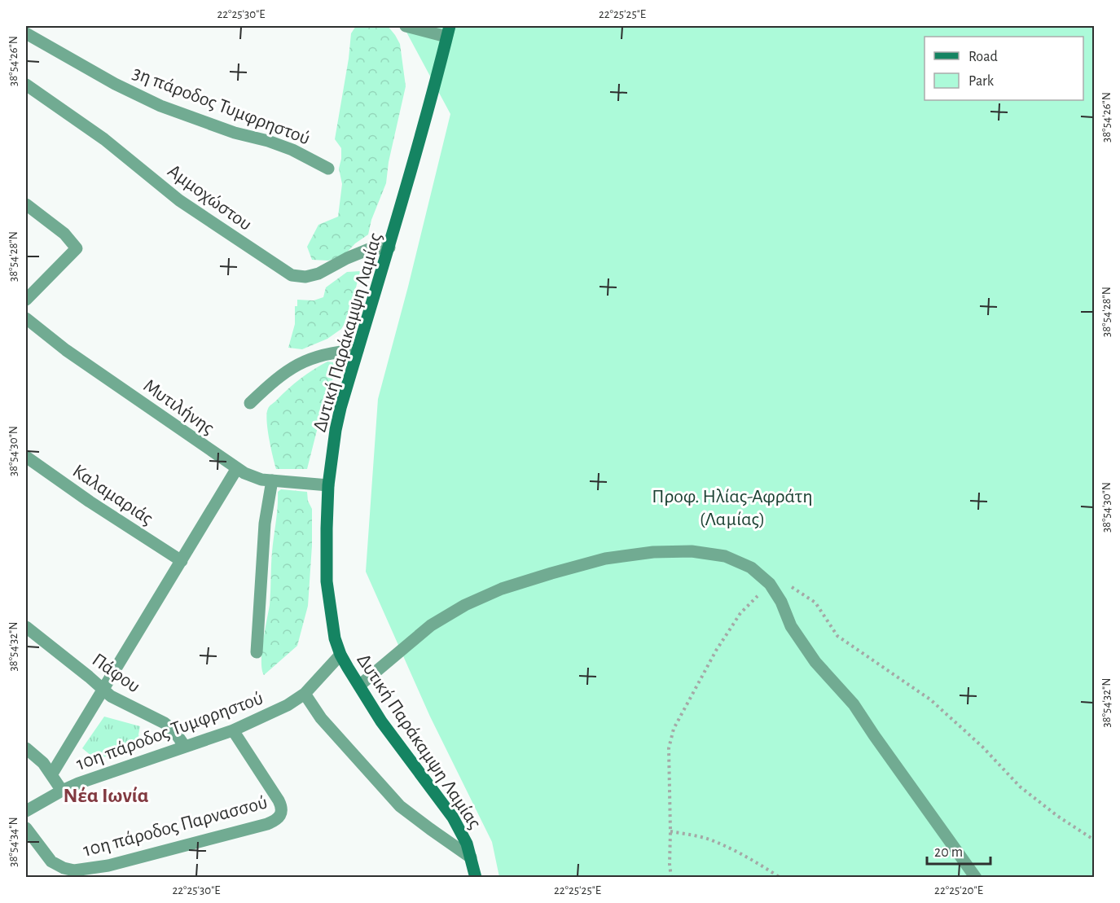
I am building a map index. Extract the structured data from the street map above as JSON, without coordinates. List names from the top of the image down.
{
  "streets": {
    "main road": ["Δυτική Παράκαμψη Λαμίας"],
    "street": [
      "3η πάροδος Τυμφρηστού",
      "Αμμοχώστου",
      "Μυτιλήνης",
      "Καλαμαριάς",
      "Πάφου",
      "10η πάροδος Τυμφρηστού",
      "10η πάροδος Παρνασσού"
    ]
  },
  "crossings": [
    ["Αμμοχώστου", "Δυτική Παράκαμψη Λαμίας"],
    ["Δυτική Παράκαμψη Λαμίας", "Μυτιλήνης"],
    ["Δυτική Παράκαμψη Λαμίας", "10η πάροδος Τυμφρηστού"],
    ["Πάφου", "10η πάροδος Τυμφρηστού"],
    ["10η πάροδος Τυμφρηστού", "10η πάροδος Παρνασσού"]
  ],
  "districts": ["Νέα Ιωνία"],
  "parks": ["Προφ. Ηλίας-Αφράτη (Λαμίας)"],
  "legend": ["Road", "Park"],
  "scale_bar": "20 m",
  "coordinates": [
    "22°25'30\"E",
    "22°25'25\"E",
    "38°54'26\"N",
    "38°54'28\"N",
    "38°54'30\"N",
    "38°54'32\"N",
    "38°54'34\"N",
    "22°25'20\"E"
  ]
}
